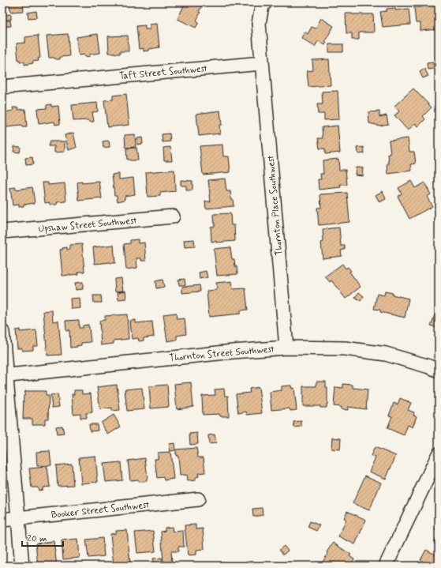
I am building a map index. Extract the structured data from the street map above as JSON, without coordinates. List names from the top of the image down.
{
  "streets": {
    "street": [
      "Taft Street Southwest",
      "Thornton Place Southwest",
      "Upshaw Street Southwest",
      "Thornton Street Southwest",
      "Booker Street Southwest"
    ]
  },
  "crossings": [
    ["Taft Street Southwest", "Thornton Place Southwest"],
    ["Thornton Place Southwest", "Thornton Street Southwest"]
  ],
  "scale_bar": "20 m"
}
